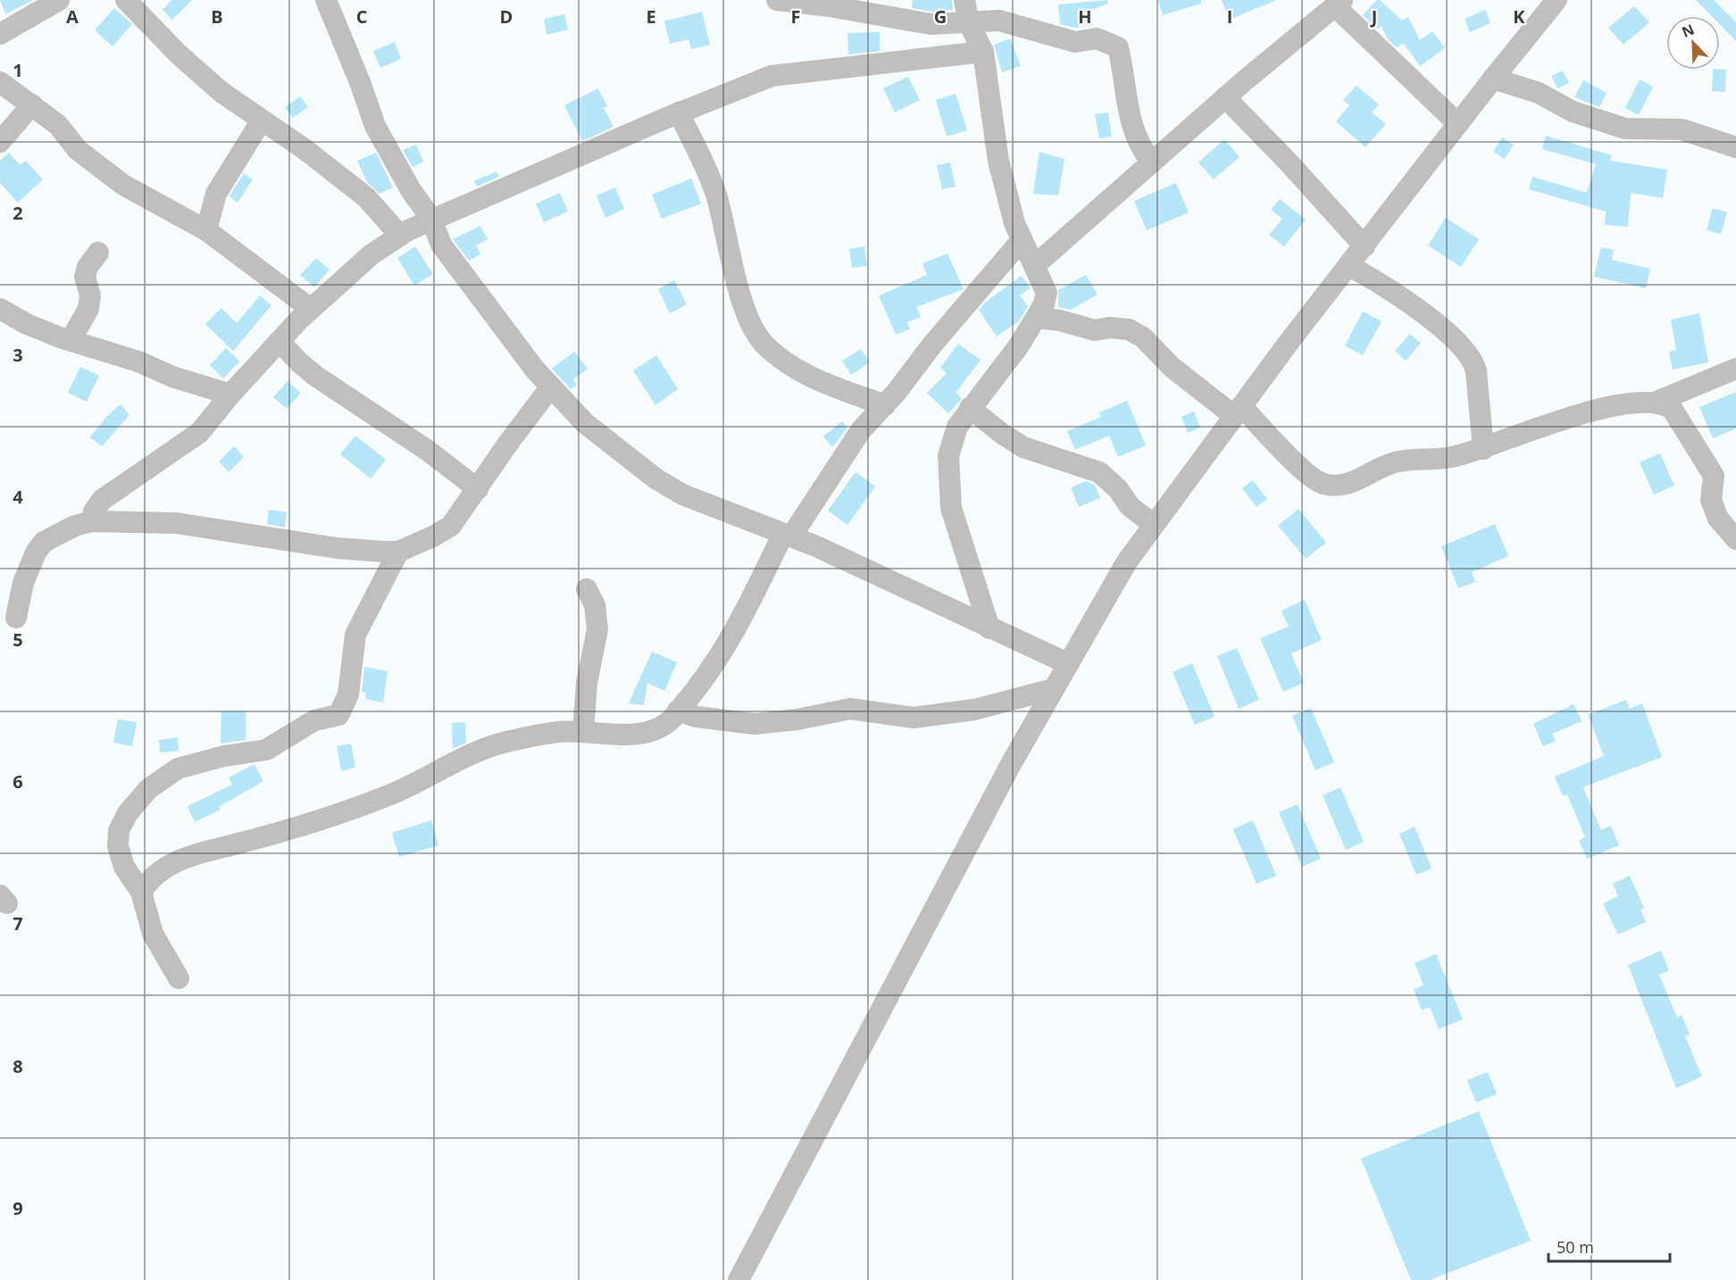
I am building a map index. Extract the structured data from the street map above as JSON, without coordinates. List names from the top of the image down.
{
  "scale_bar": "50 m",
  "north": "top left",
  "grid": {
    "columns": [
      "A",
      "B",
      "C",
      "D",
      "E",
      "F",
      "G",
      "H",
      "I",
      "J",
      "K"
    ],
    "rows": [
      "1",
      "2",
      "3",
      "4",
      "5",
      "6",
      "7",
      "8",
      "9"
    ]
  }
}
